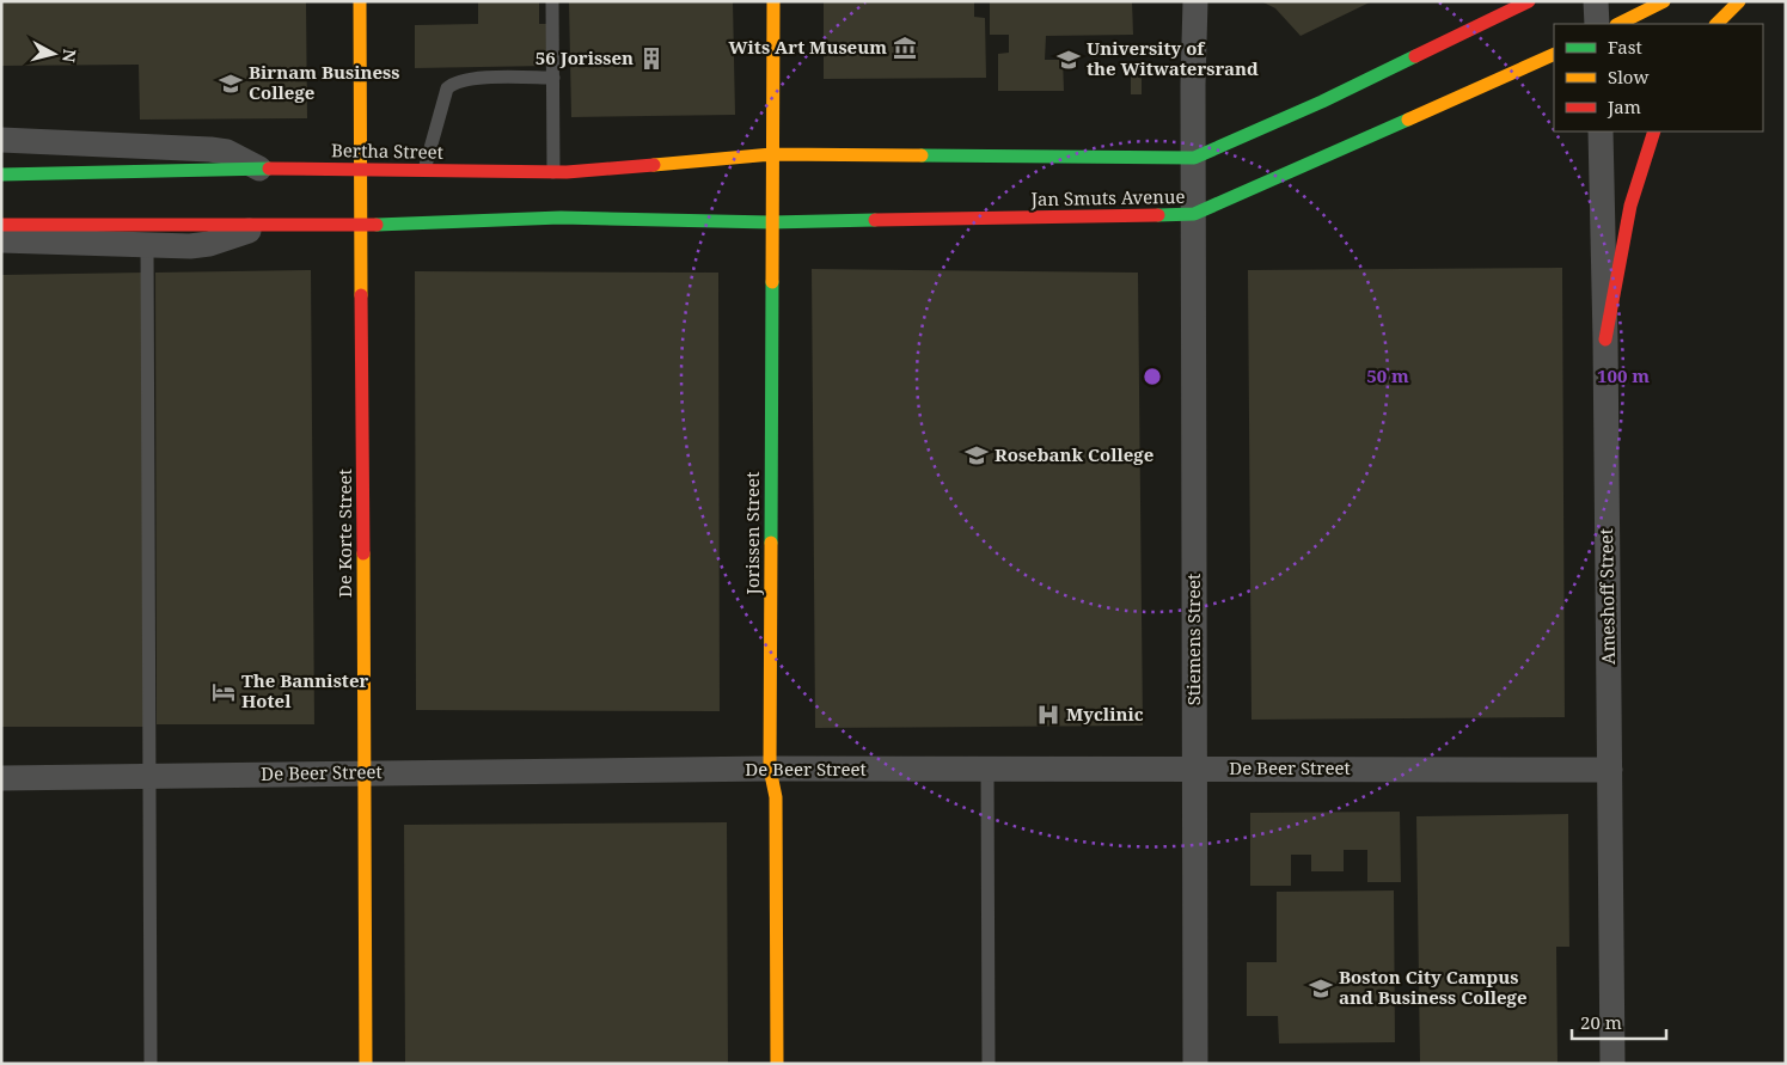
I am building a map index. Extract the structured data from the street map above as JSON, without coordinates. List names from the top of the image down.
{
  "streets": {
    "main road": [
      "Bertha Street",
      "Jan Smuts Avenue",
      "De Korte Street",
      "Jorissen Street"
    ],
    "street": ["Ameshoff Street", "Stiemens Street", "De Beer Street"]
  },
  "crossings": [
    ["Bertha Street", "De Korte Street"],
    ["Bertha Street", "Jorissen Street"],
    ["Jan Smuts Avenue", "Jorissen Street"],
    ["Jan Smuts Avenue", "Stiemens Street"],
    ["De Korte Street", "De Beer Street"],
    ["Jorissen Street", "De Beer Street"],
    ["Ameshoff Street", "De Beer Street"],
    ["Stiemens Street", "De Beer Street"]
  ],
  "places": {
    "museum": ["Wits Art Museum"],
    "building": ["56 Jorissen"],
    "school or university": [
      "University of the Witwatersrand",
      "Birnam Business College",
      "Rosebank College",
      "Boston City Campus and Business College"
    ],
    "hotel": ["The Bannister Hotel"],
    "hospital": ["Myclinic"]
  },
  "legend": ["Fast", "Slow", "Jam"],
  "scale_bar": "20 m",
  "north": "right",
  "rings": ["50 m", "100 m"]
}
